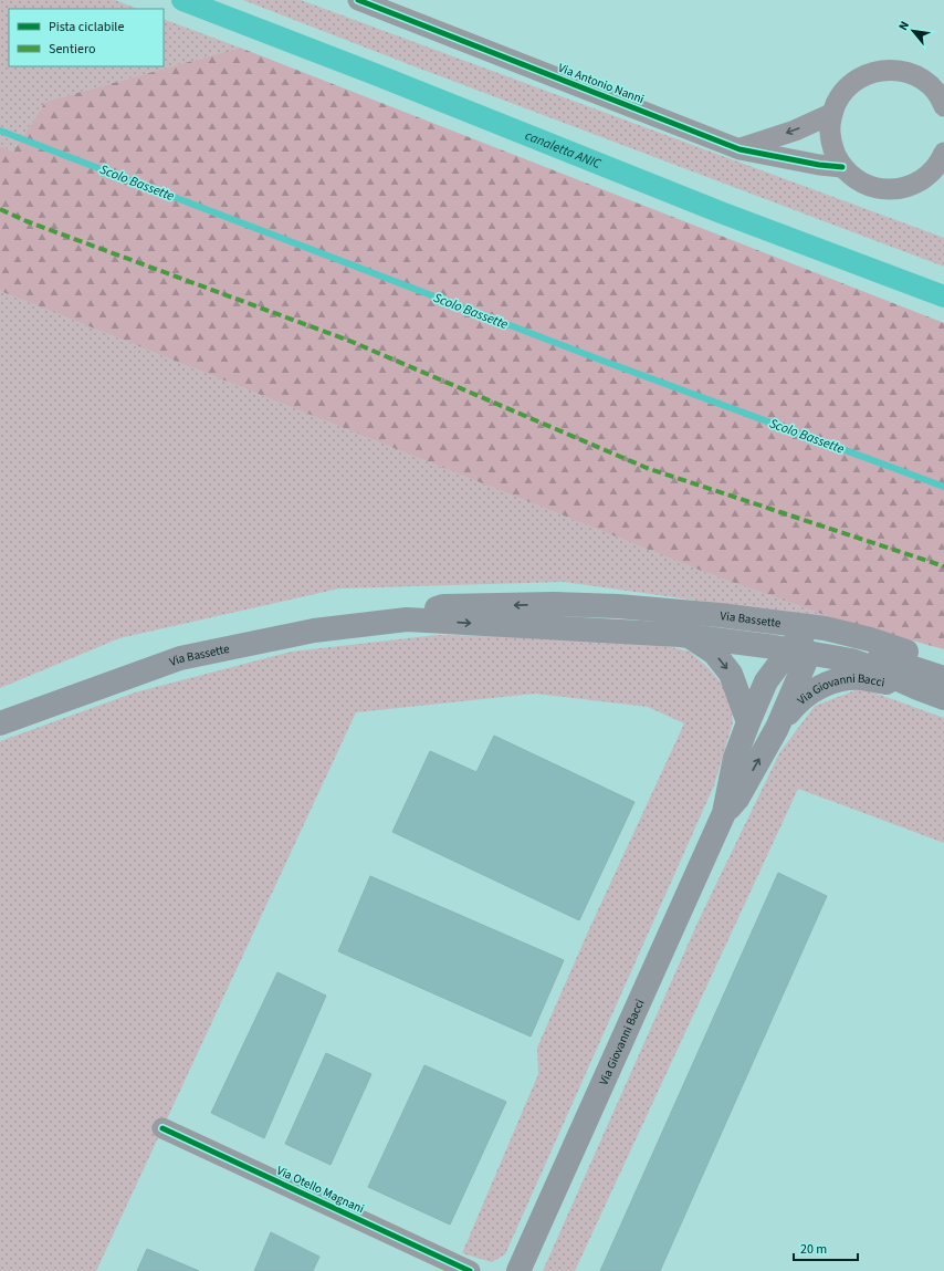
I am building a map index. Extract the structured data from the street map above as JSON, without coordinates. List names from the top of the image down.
{
  "streets": {
    "main road": ["Via Bassette", "Via Giovanni Bacci"],
    "street": ["Via Antonio Nanni", "Via Otello Magnani"]
  },
  "crossings": [
    ["Via Bassette", "Via Giovanni Bacci"]
  ],
  "water": ["canaletta ANIC", "Scolo Bassette"],
  "legend": ["Pista ciclabile", "Sentiero"],
  "scale_bar": "20 m",
  "north": "top left"
}
